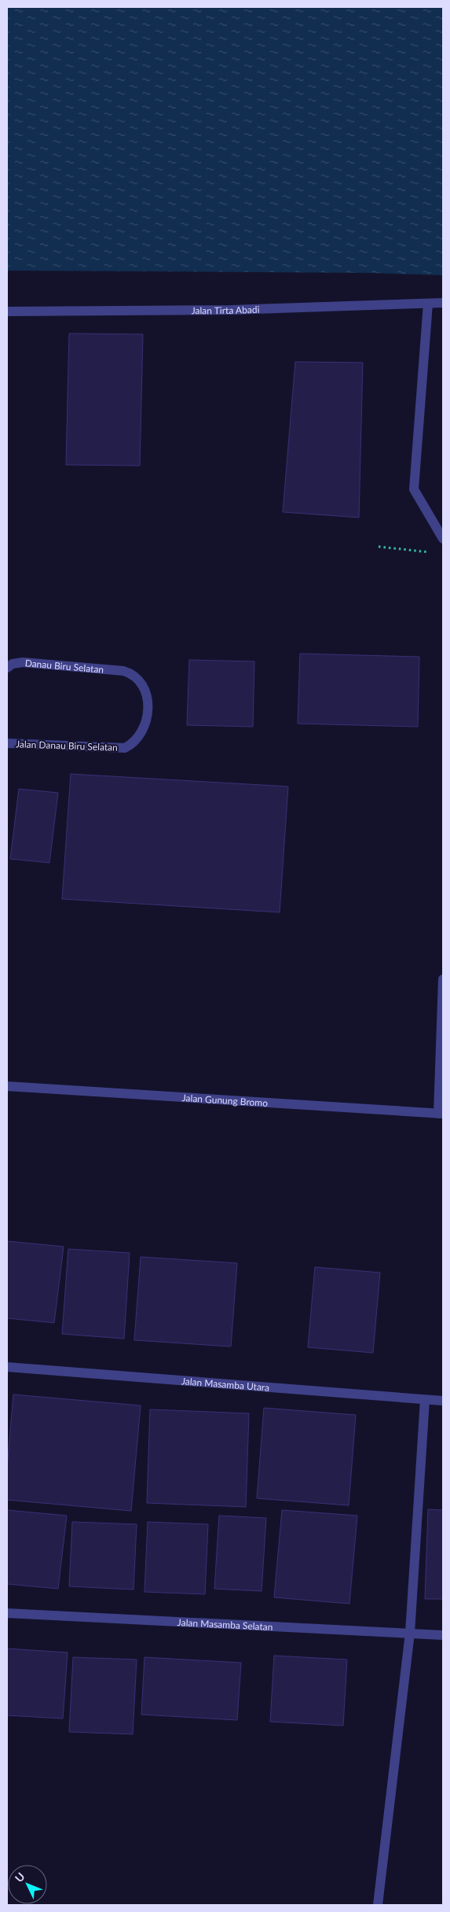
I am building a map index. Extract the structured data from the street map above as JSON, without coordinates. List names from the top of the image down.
{
  "streets": {
    "street": [
      "Jalan Tirta Abadi",
      "Danau Biru Selatan",
      "Jalan Danau Biru Selatan",
      "Jalan Gunung Bromo",
      "Jalan Masamba Utara",
      "Jalan Masamba Selatan"
    ]
  },
  "crossings": [
    ["Danau Biru Selatan", "Jalan Danau Biru Selatan"]
  ],
  "north": "top left"
}
